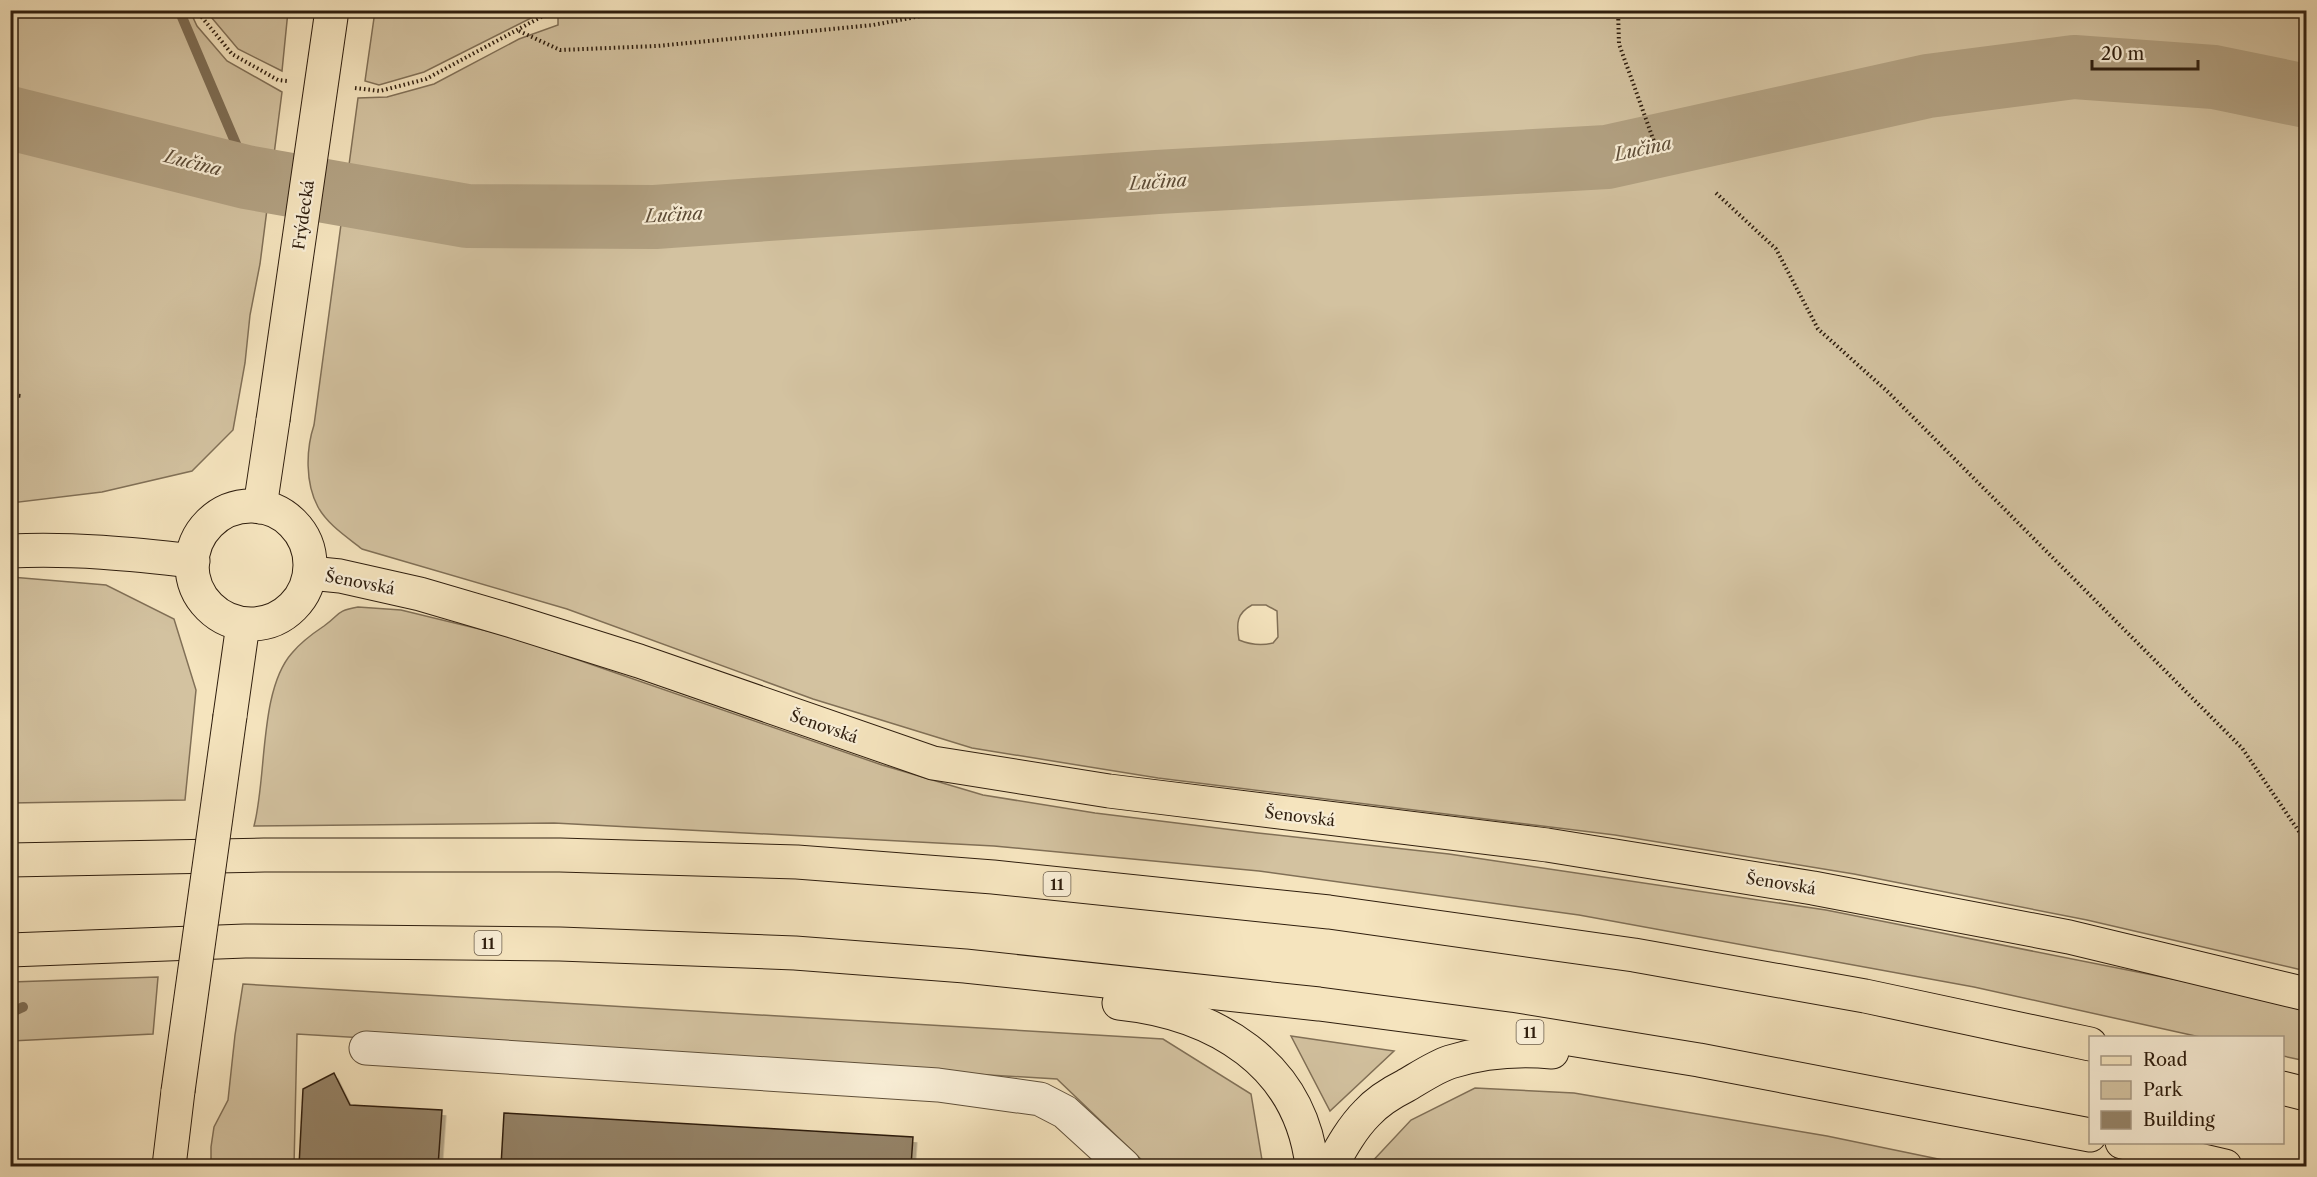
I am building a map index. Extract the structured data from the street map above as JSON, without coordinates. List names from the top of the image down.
{
  "streets": {
    "main road": ["Frýdecká", "Šenovská", "11"]
  },
  "crossings": [
    ["Frýdecká", "Šenovská"]
  ],
  "water": ["Lučina"],
  "legend": ["Road", "Park", "Building"],
  "scale_bar": "20 m"
}
